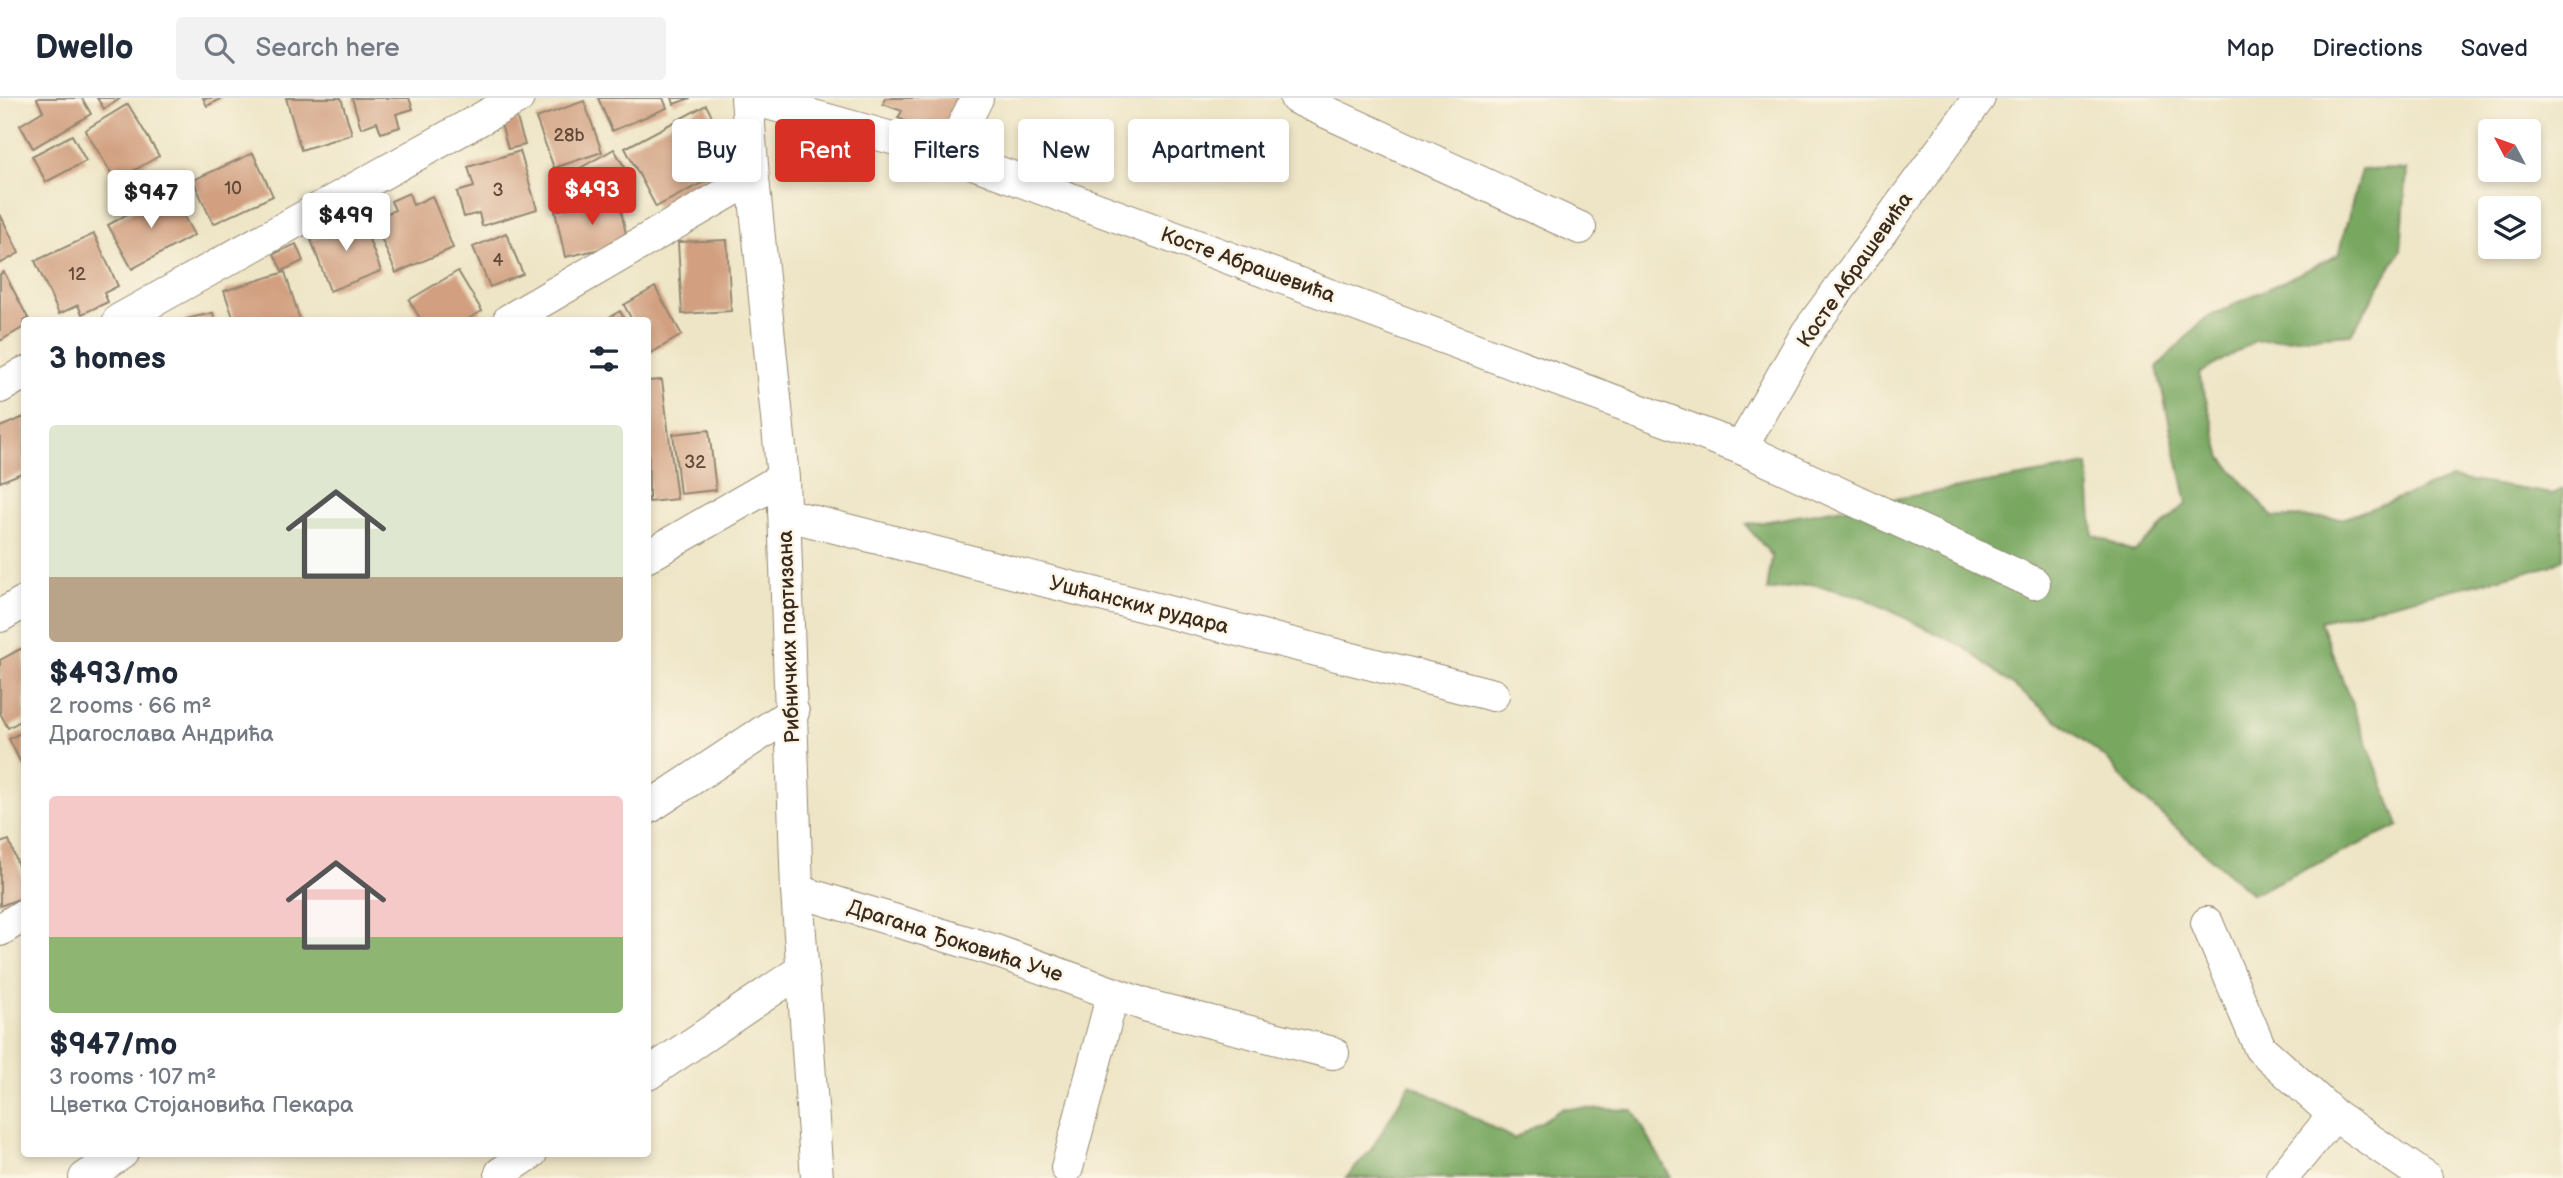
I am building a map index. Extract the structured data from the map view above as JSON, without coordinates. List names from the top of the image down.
{
  "streets": {
    "street": [
      "Косте Абрашевића",
      "Ушћанских рудара",
      "Рибничких партизана",
      "Драгана Ђоковића Уче"
    ]
  },
  "crossings": [
    ["Косте Абрашевића", "Рибничких партизана"],
    ["Ушћанских рудара", "Рибничких партизана"],
    ["Рибничких партизана", "Драгана Ђоковића Уче"]
  ],
  "house_numbers": [
    "28b",
    "10",
    "3",
    "4",
    "12",
    "32"
  ],
  "north": "top left",
  "page": {
    "header": "Dwello",
    "search": "Search here",
    "nav": ["Map", "Directions", "Saved"],
    "chip": [
      "Buy",
      "Rent",
      "Filters",
      "New",
      "Apartment"
    ],
    "price": ["$493", "$947", "$499"],
    "heading": "3 homes",
    "list": [
      {
        "name": "$493/mo",
        "note": "2 rooms · 66 m² · Драгослава Андрића"
      },
      {
        "name": "$947/mo",
        "note": "3 rooms · 107 m² · Цветка Стојановића Пекара"
      }
    ]
  }
}
